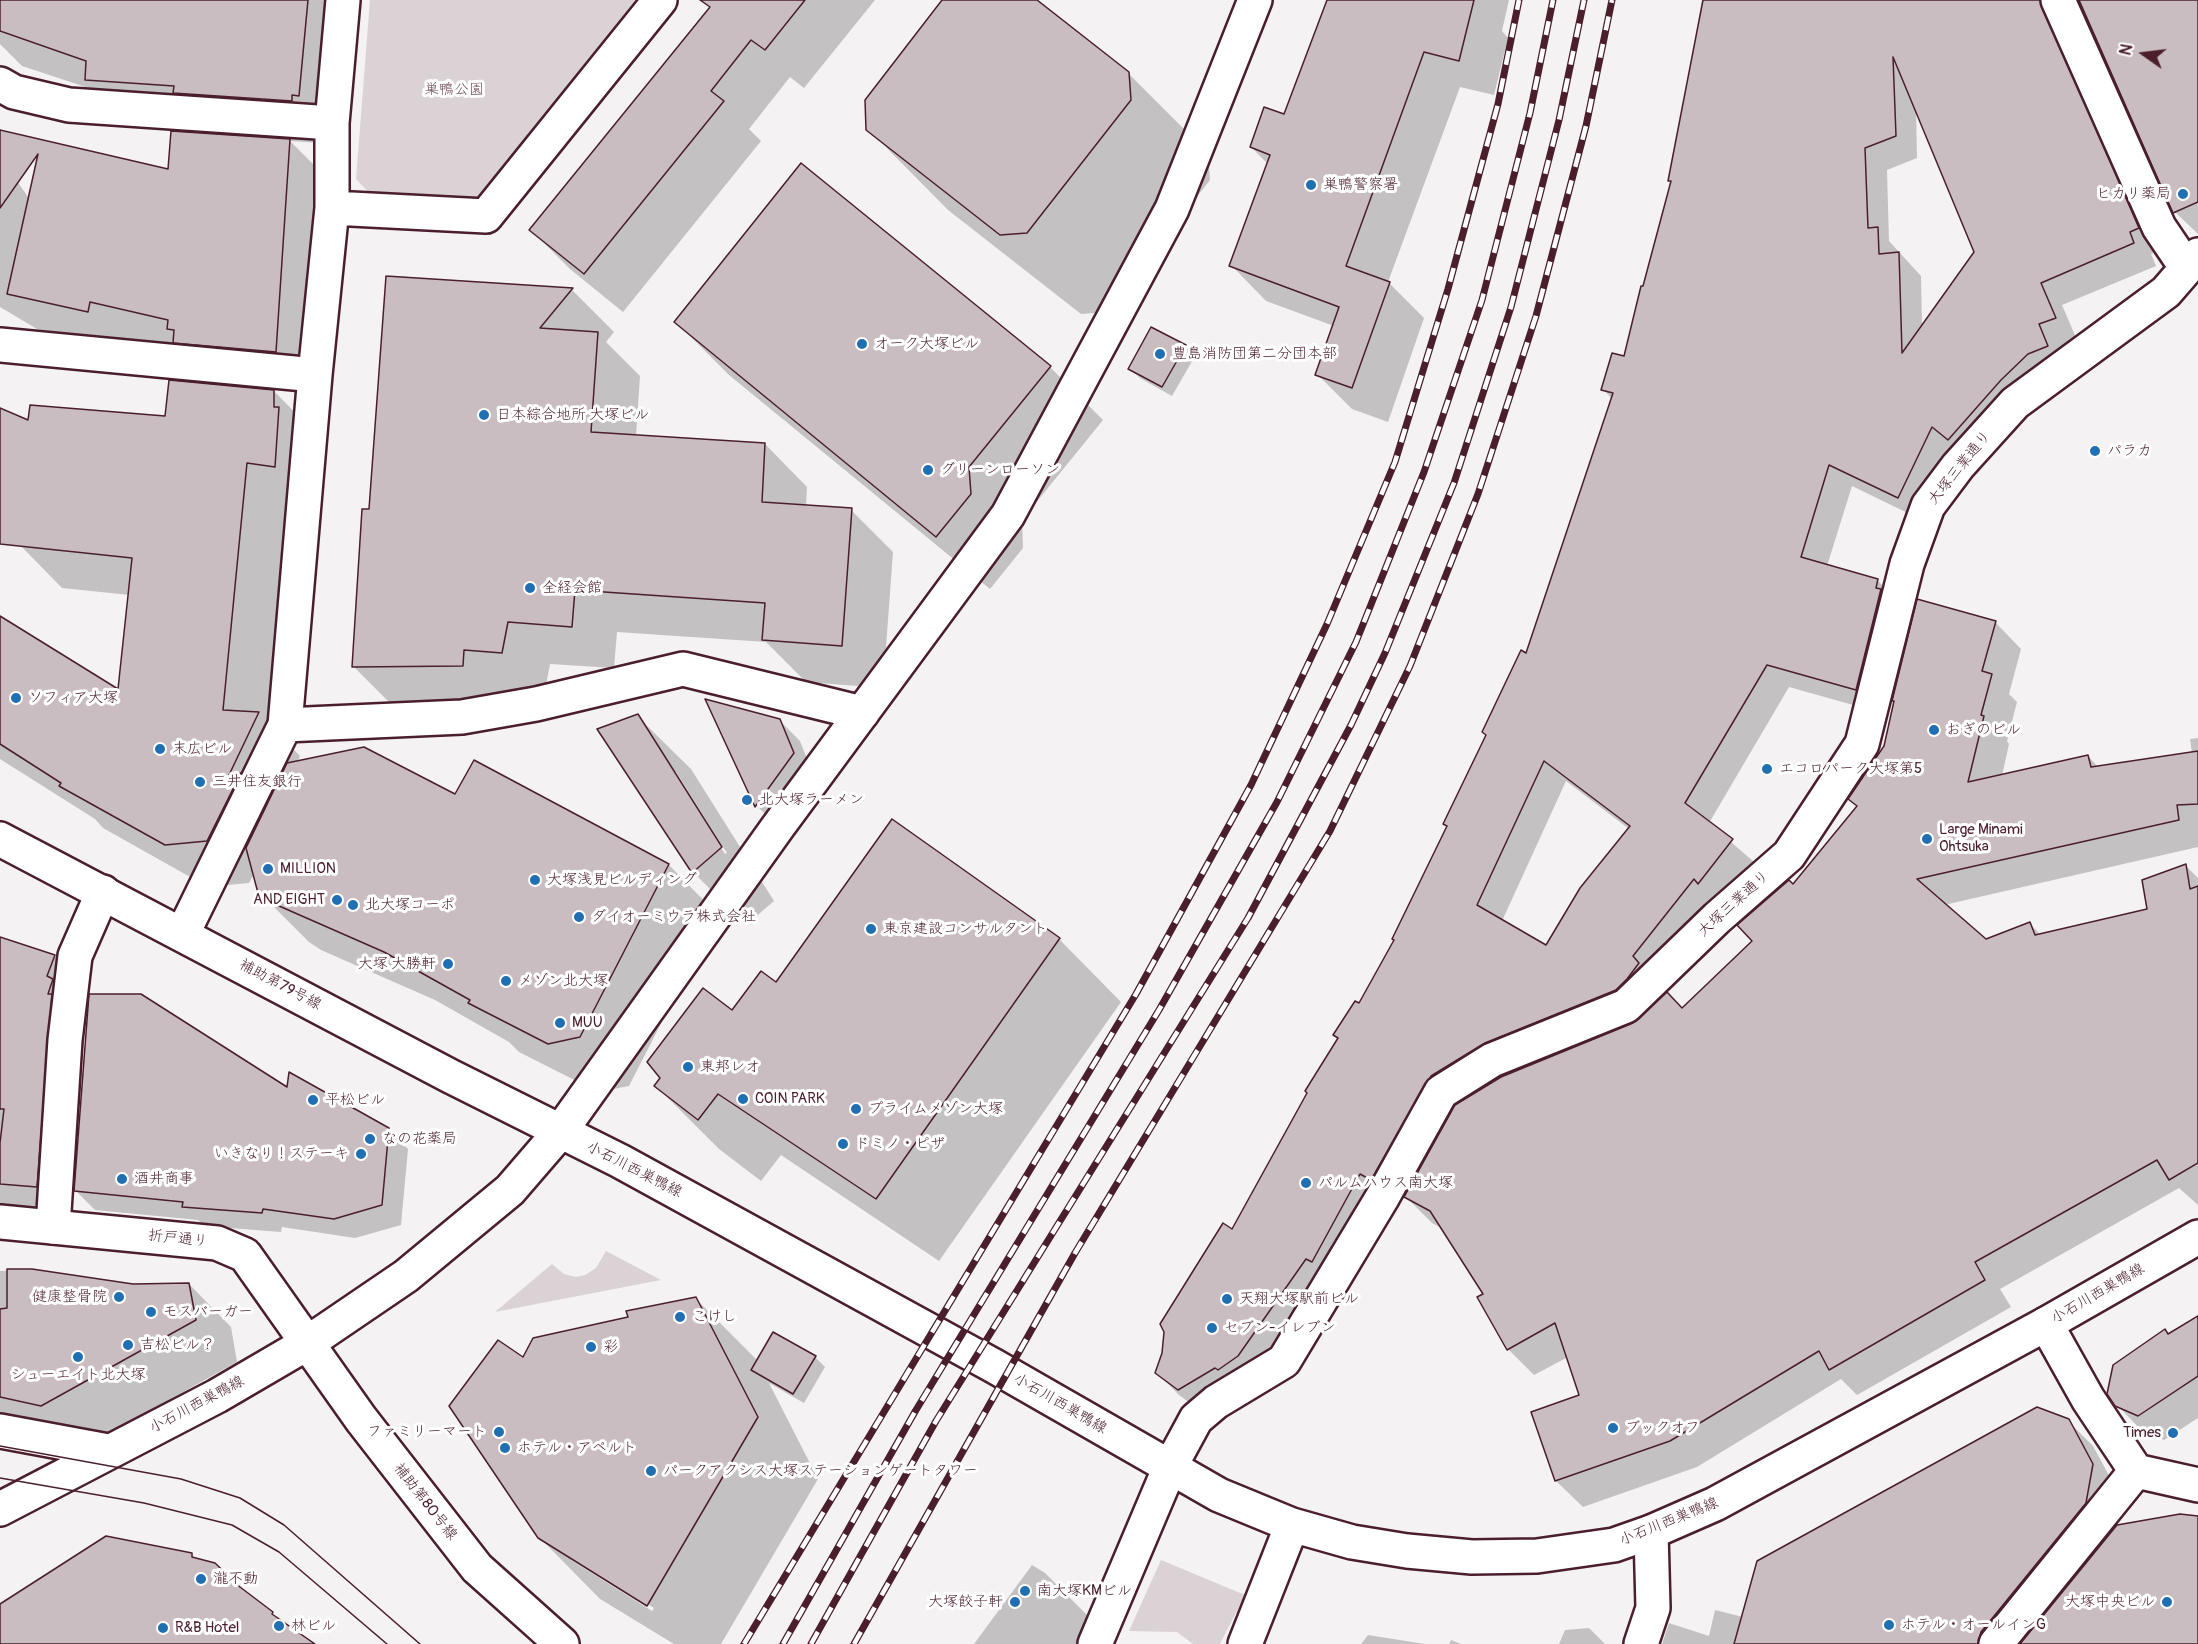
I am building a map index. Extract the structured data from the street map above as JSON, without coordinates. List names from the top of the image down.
{
  "streets": {
    "street": [
      "大塚三業通り",
      "補助第79号線",
      "小石川西巣鴨線",
      "折戸通り",
      "補助第80号線"
    ]
  },
  "crossings": [
    ["大塚三業通り", "小石川西巣鴨線"],
    ["補助第79号線", "小石川西巣鴨線"],
    ["小石川西巣鴨線", "折戸通り"],
    ["小石川西巣鴨線", "補助第80号線"],
    ["折戸通り", "補助第80号線"]
  ],
  "parks": ["巣鴨公園"],
  "places": [
    "巣鴨警察署",
    "ヒカリ薬局",
    "オーク大塚ビル",
    "豊島消防団第二分団本部",
    "日本綜合地所 大塚ビル",
    "パラカ",
    "グリーンローソン",
    "全経会館",
    "ソフィア大塚",
    "おぎのビル",
    "末広ビル",
    "エコロパーク大塚第5",
    "三井住友銀行",
    "北大塚ラーメン",
    "Large Minami Ohtsuka",
    "MILLION",
    "大塚浅見ビルディング",
    "AND EIGHT",
    "北大塚コーポ",
    "ダイオーミウラ株式会社",
    "東京建設コンサルタント",
    "大塚 大勝軒",
    "メゾン北大塚",
    "MUU",
    "東邦レオ",
    "COIN PARK",
    "平松ビル",
    "プライムメゾン大塚",
    "なの花薬局",
    "ドミノ・ピザ",
    "いきなり！ステーキ",
    "酒井商事",
    "パルムハウス南大塚",
    "健康整骨院",
    "天翔大塚駅前ビル",
    "モスバーガー",
    "こけし",
    "セブン-イレブン",
    "吉松ビル？",
    "彩",
    "シューエイト北大塚",
    "ブックオフ",
    "ファミリーマート",
    "Times",
    "ホテル・アペルト",
    "パークアクシス大塚ステーションゲートタワー",
    "瀧不動",
    "南大塚KMビル",
    "大塚餃子軒",
    "大塚中央ビル",
    "ホテル・オールインG",
    "林ビル",
    "R&B Hotel"
  ],
  "north": "left"
}
